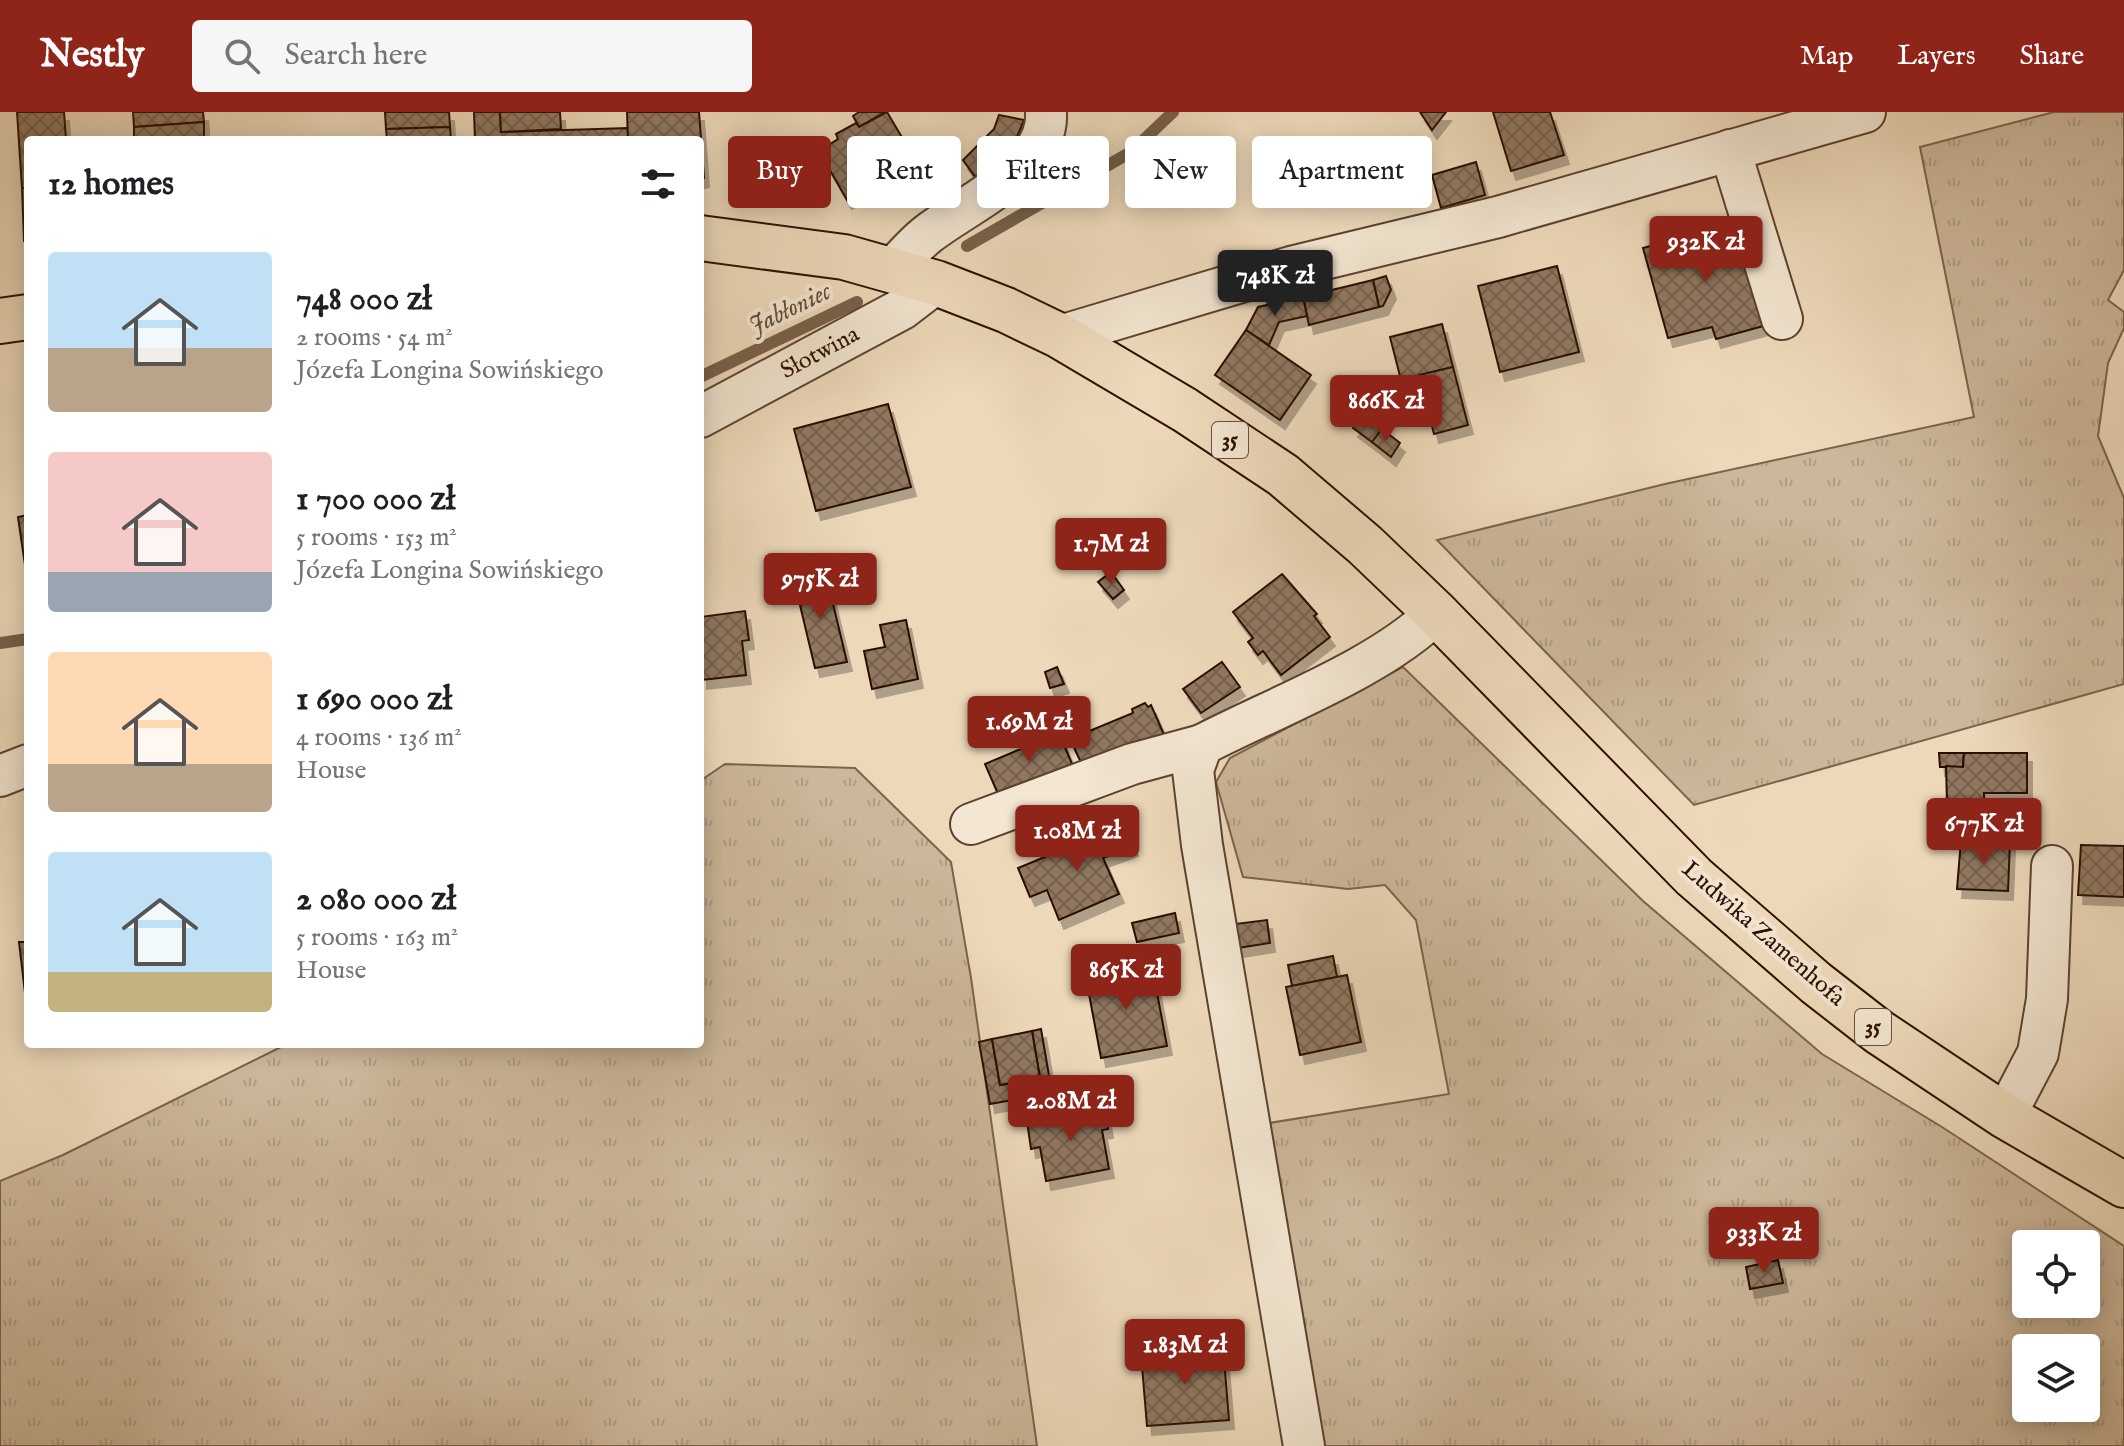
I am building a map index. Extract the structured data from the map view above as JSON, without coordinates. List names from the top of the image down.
{
  "streets": {
    "main road": ["35", "Ludwika Zamenhofa"],
    "street": ["Słotwina"]
  },
  "crossings": [
    ["Słotwina", "35"],
    ["35", "Ludwika Zamenhofa"]
  ],
  "water": ["Jabłoniec"],
  "page": {
    "header": "Nestly",
    "search": "Search here",
    "nav": ["Map", "Layers", "Share"],
    "chip": [
      "Buy",
      "Rent",
      "Filters",
      "New",
      "Apartment"
    ],
    "heading": "12 homes",
    "price": [
      "932K zł",
      "748K zł",
      "866K zł",
      "1.7M zł",
      "975K zł",
      "1.69M zł",
      "677K zł",
      "1.08M zł",
      "865K zł",
      "2.08M zł",
      "933K zł",
      "1.83M zł"
    ],
    "list": [
      {
        "name": "748 000 zł",
        "note": "2 rooms · 54 m² · Józefa Longina Sowińskiego"
      },
      {
        "name": "1 700 000 zł",
        "note": "5 rooms · 153 m² · Józefa Longina Sowińskiego"
      },
      {
        "name": "1 690 000 zł",
        "note": "4 rooms · 136 m² · House"
      },
      {
        "name": "2 080 000 zł",
        "note": "5 rooms · 163 m² · House"
      }
    ]
  }
}
